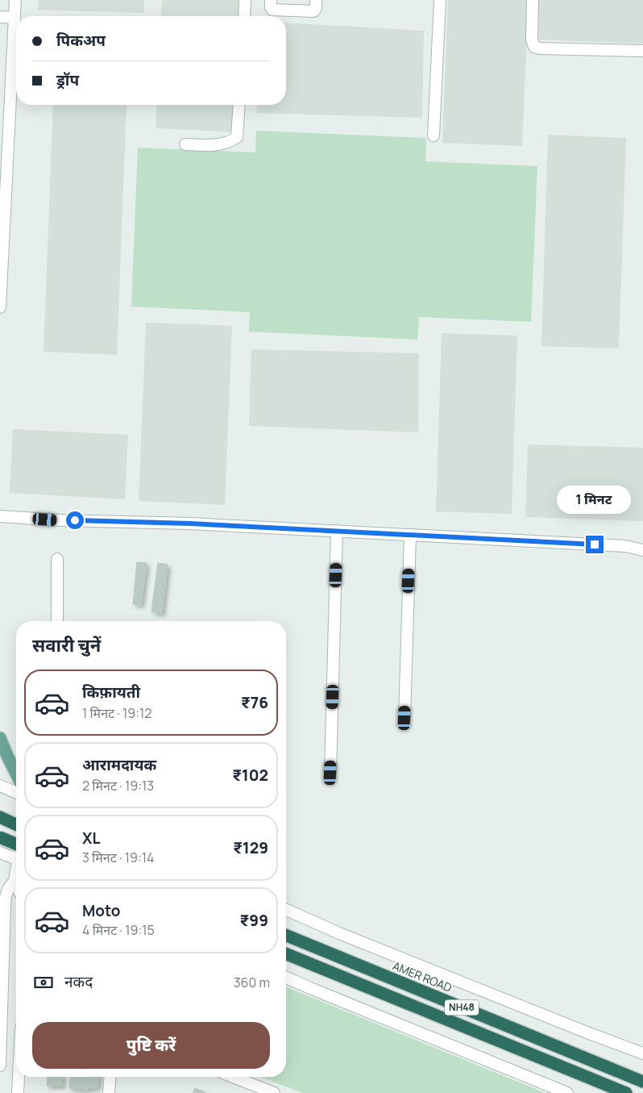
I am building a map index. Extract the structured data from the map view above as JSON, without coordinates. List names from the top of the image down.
{
  "streets": {
    "highway": ["AMER ROAD", "NH48"]
  },
  "page": {
    "banner": ["पिकअप", "ड्रॉप"],
    "bubble": "1 मिनट",
    "heading": "सवारी चुनें",
    "list": [
      {
        "name": "किफ़ायती",
        "note": "1 मिनट · 19:12",
        "value": "₹76"
      },
      {
        "name": "आरामदायक",
        "note": "2 मिनट · 19:13",
        "value": "₹102"
      },
      {
        "name": "XL",
        "note": "3 मिनट · 19:14",
        "value": "₹129"
      },
      {
        "name": "Moto",
        "note": "4 मिनट · 19:15",
        "value": "₹99"
      }
    ],
    "pay": ["नकद", "360 m"],
    "buttons": "पुष्टि करें"
  }
}
